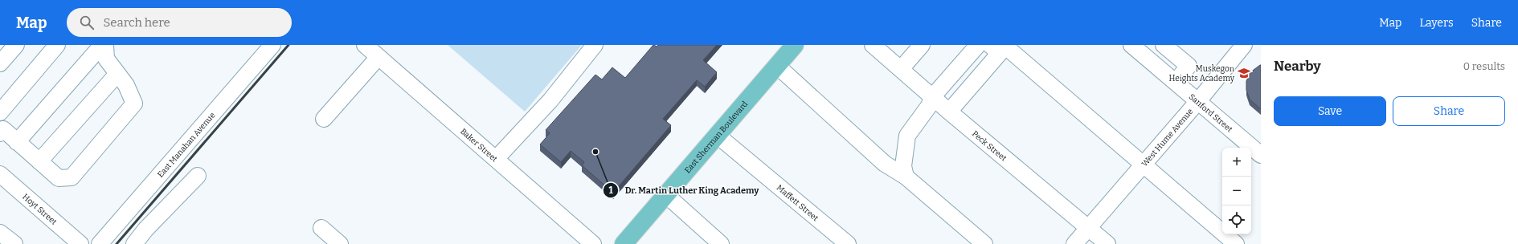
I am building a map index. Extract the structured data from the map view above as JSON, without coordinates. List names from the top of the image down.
{
  "streets": {
    "main road": ["East Sherman Boulevard"],
    "street": [
      "Sanford Street",
      "West Hume Avenue",
      "East Manahan Avenue",
      "Baker Street",
      "Peck Street",
      "Maffett Street",
      "Hoyt Street"
    ]
  },
  "crossings": [
    ["Sanford Street", "West Hume Avenue"],
    ["East Sherman Boulevard", "Maffett Street"],
    ["West Hume Avenue", "Peck Street"]
  ],
  "places": {
    "school or university": ["Muskegon Heights Academy"],
    "other": ["Dr. Martin Luther King Academy"]
  },
  "page": {
    "header": "Map",
    "search": "Search here",
    "nav": ["Map", "Layers", "Share"],
    "heading": ["Nearby", "0 results"],
    "buttons": ["Save", "Share"],
    "map_buttons": ["+", "−"]
  }
}
